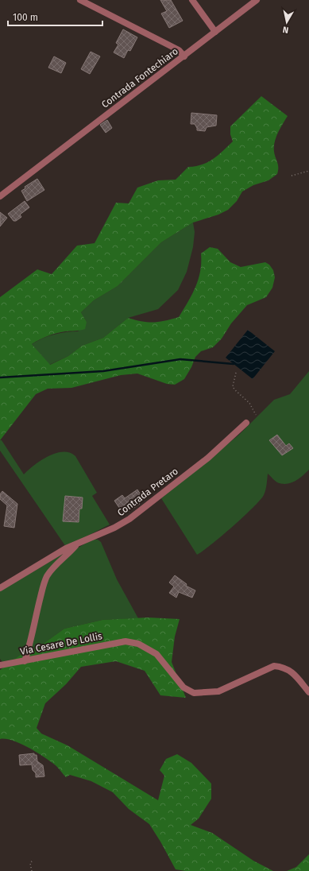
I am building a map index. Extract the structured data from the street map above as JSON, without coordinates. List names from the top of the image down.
{
  "streets": {
    "street": ["Contrada Fontechiaro", "Contrada Pretaro", "Via Cesare De Lollis"]
  },
  "scale_bar": "100 m",
  "north": "bottom"
}
